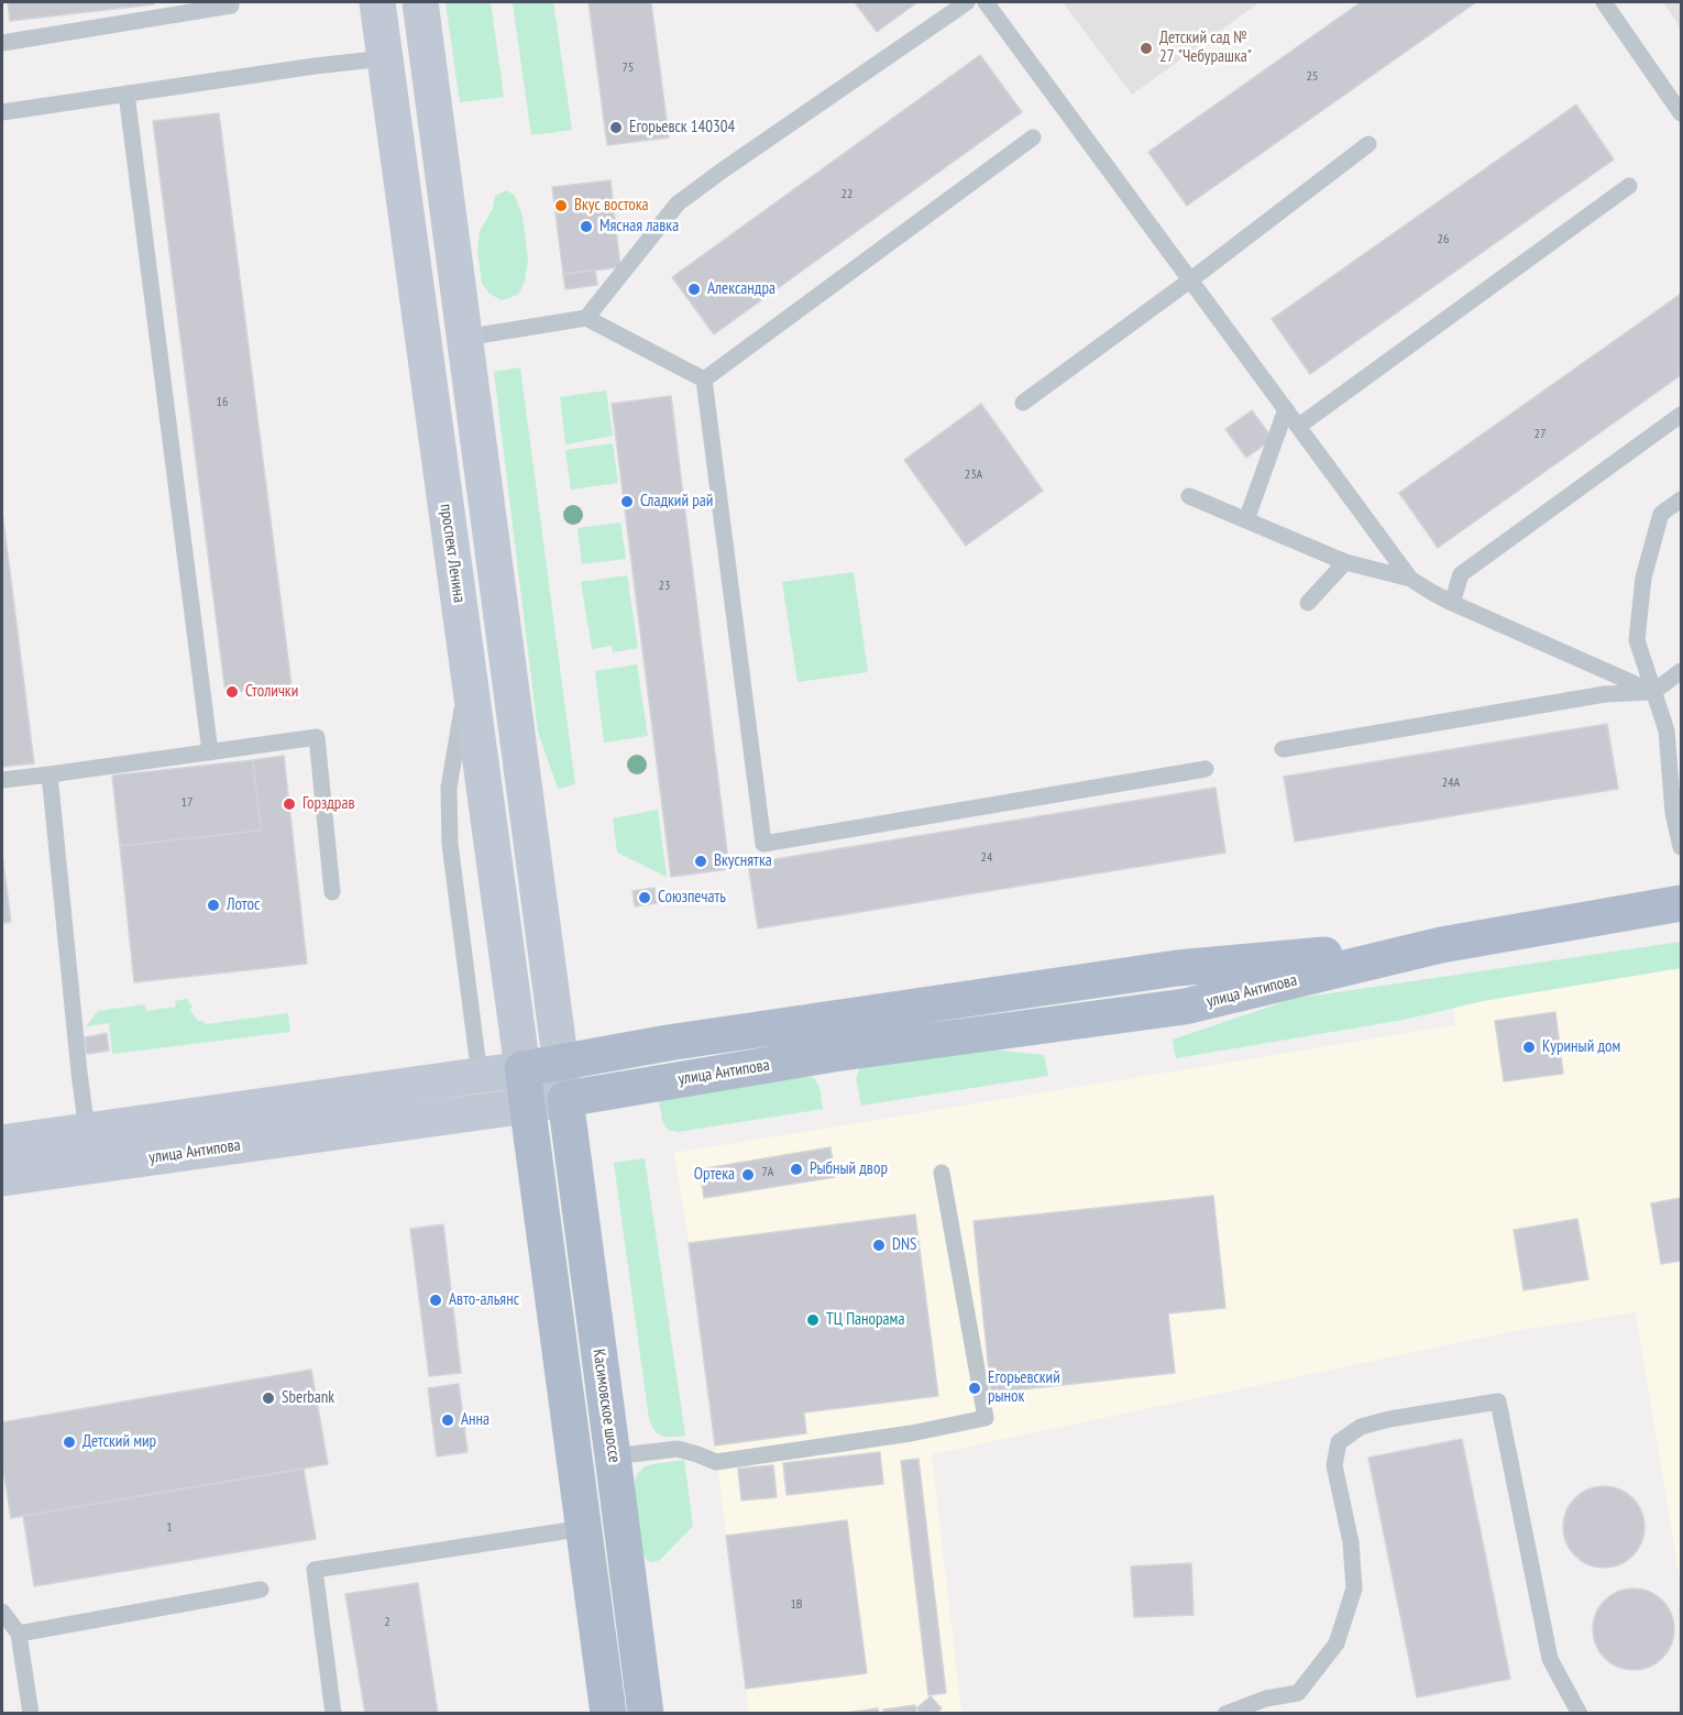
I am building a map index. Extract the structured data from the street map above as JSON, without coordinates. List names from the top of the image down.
{
  "streets": {
    "main road": ["проспект Ленина", "улица Антипова", "Касимовское шоссе"]
  },
  "crossings": [
    ["проспект Ленина", "улица Антипова"],
    ["улица Антипова", "Касимовское шоссе"]
  ],
  "places": [
    "Детский сад № 27 \"Чебурашка\"",
    "Егорьевск 140304",
    "Вкус востока",
    "Мясная лавка",
    "Александра",
    "Сладкий рай",
    "Столички",
    "Горздрав",
    "Вкуснятка",
    "Союзпечать",
    "Лотос",
    "Куриный дом",
    "Рыбный двор",
    "Ортека",
    "DNS",
    "Авто-альянс",
    "ТЦ Панорама",
    "Егорьевский рынок",
    "Sberbank",
    "Анна",
    "Детский мир"
  ],
  "house_numbers": [
    "75",
    "25",
    "22",
    "26",
    "16",
    "27",
    "23А",
    "23",
    "24А",
    "17",
    "24",
    "7А",
    "1",
    "1В",
    "2"
  ]
}
